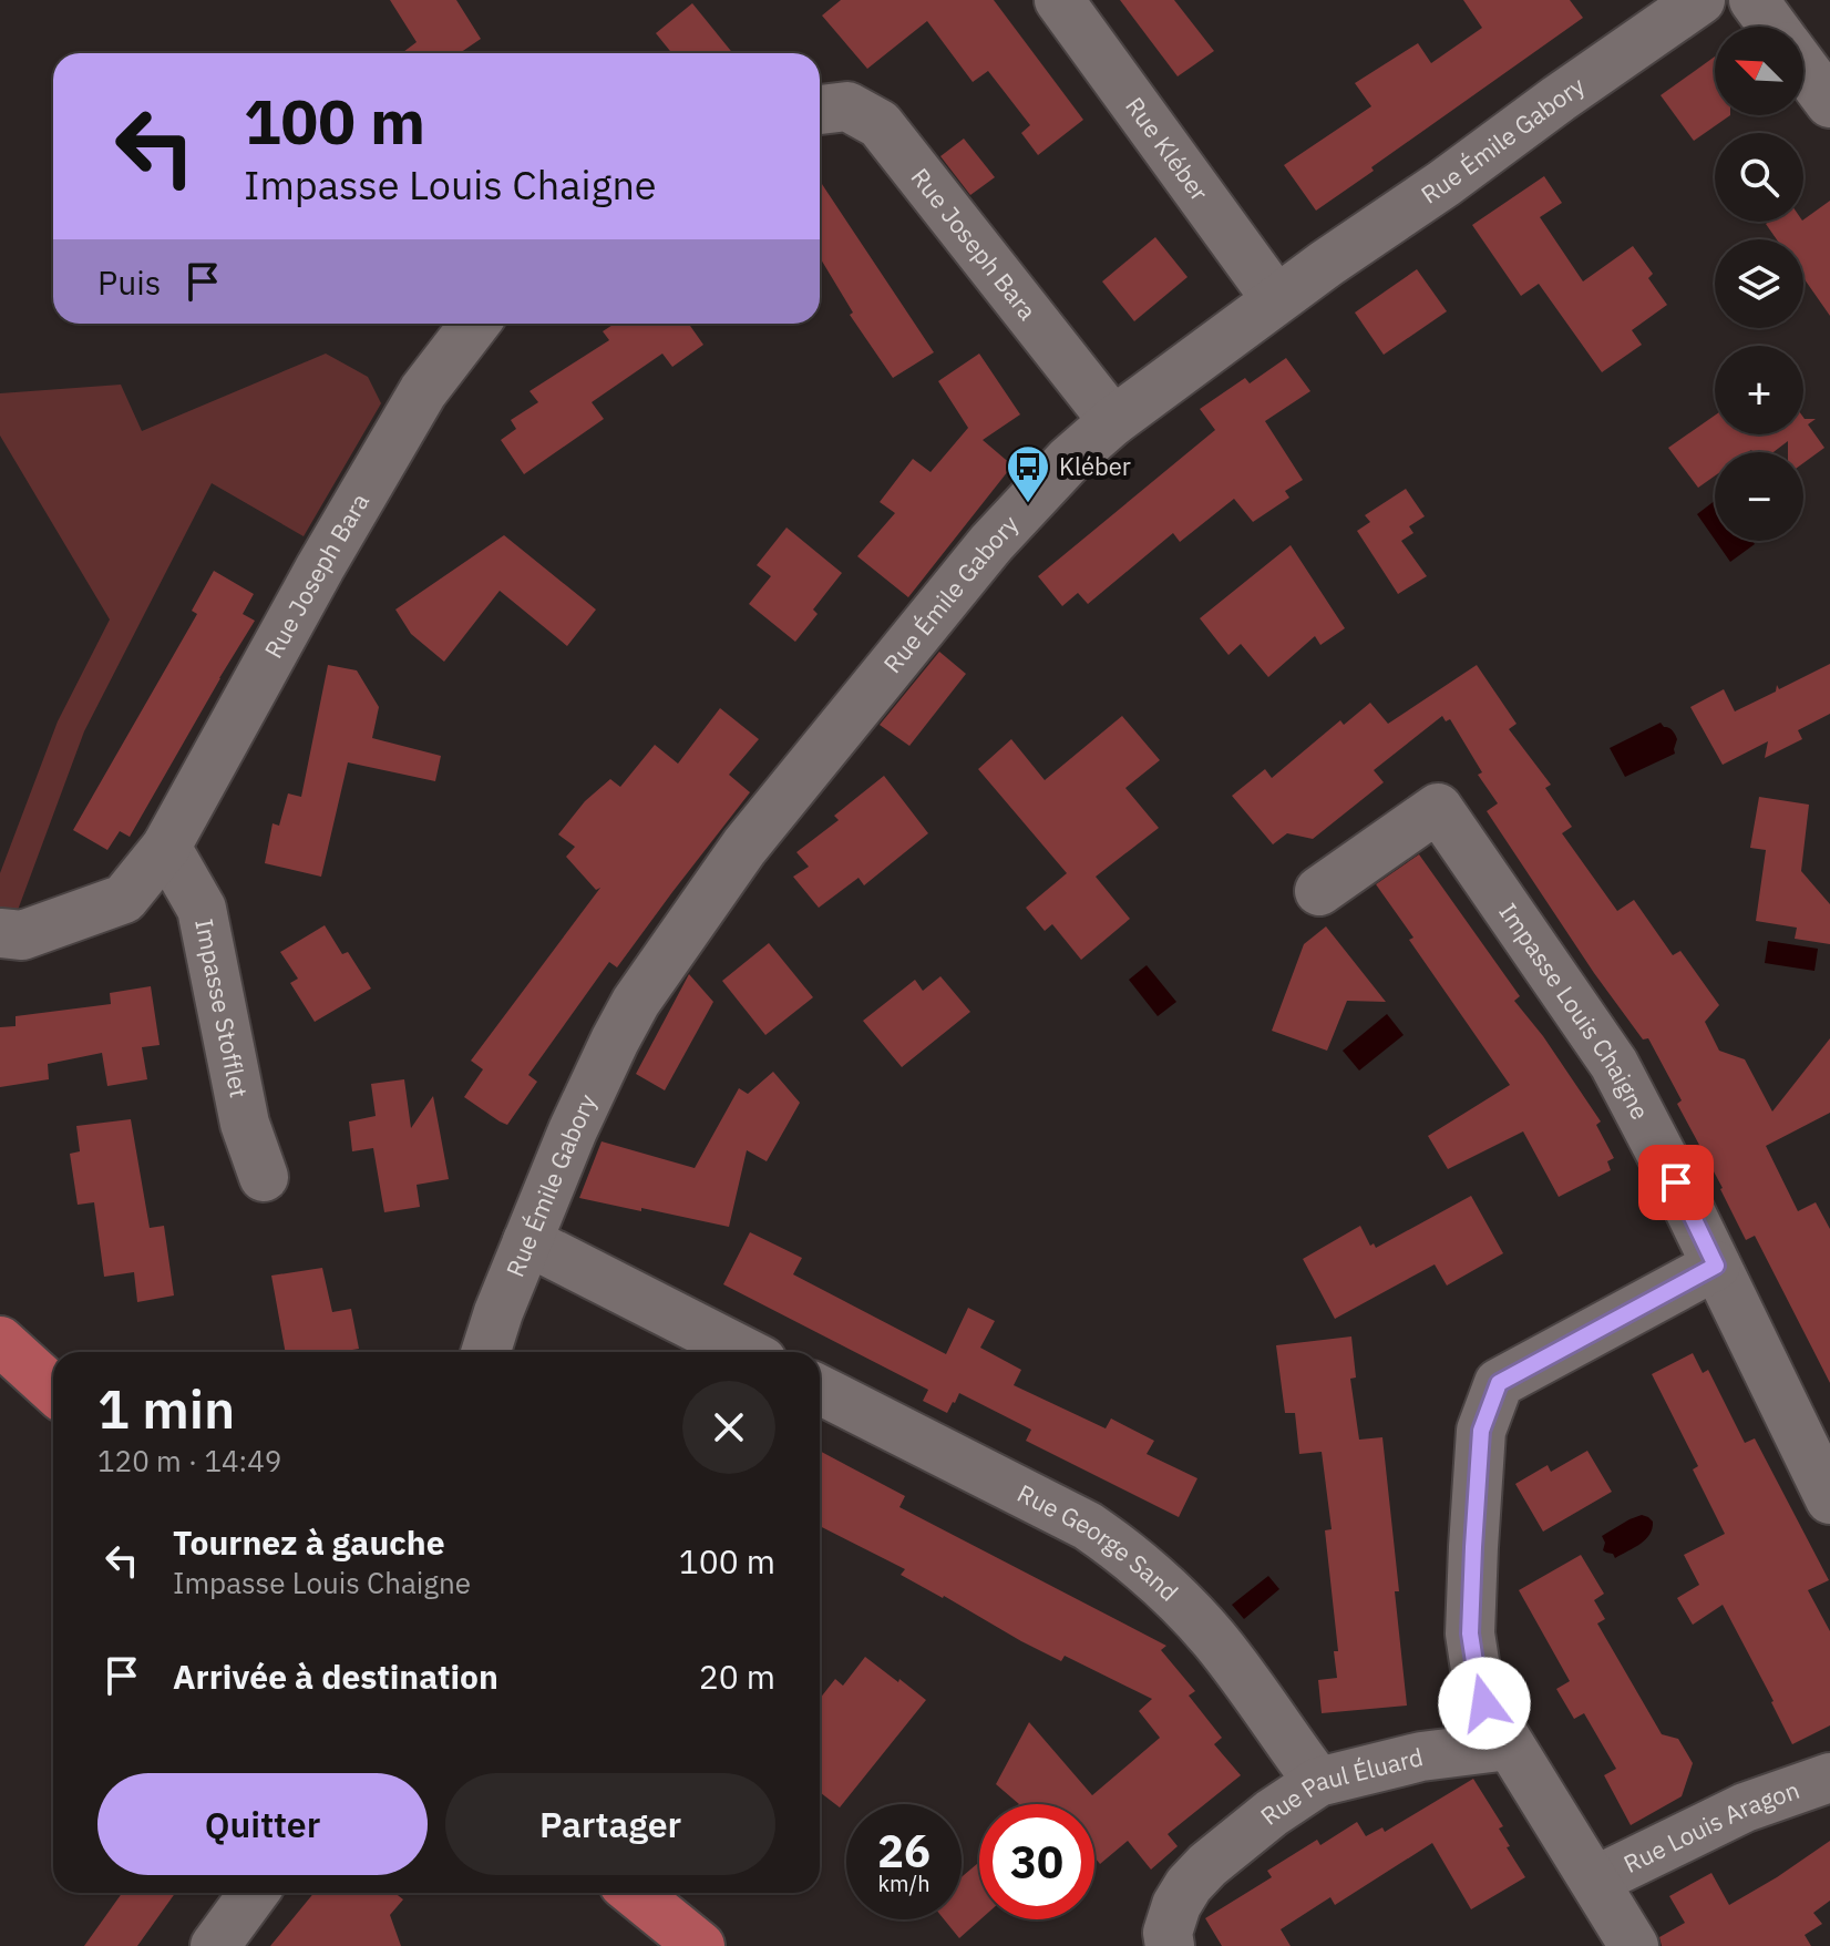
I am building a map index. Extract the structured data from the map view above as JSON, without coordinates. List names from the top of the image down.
{
  "streets": {
    "street": [
      "Rue Émile Gabory",
      "Rue Kléber",
      "Rue Joseph Bara",
      "Impasse Stofflet",
      "Impasse Louis Chaigne",
      "Rue George Sand",
      "Rue Paul Éluard",
      "Rue Louis Aragon"
    ]
  },
  "crossings": [
    ["Rue Émile Gabory", "Rue Kléber"],
    ["Rue Émile Gabory", "Rue Joseph Bara"],
    ["Rue Joseph Bara", "Impasse Stofflet"],
    ["Rue George Sand", "Rue Paul Éluard"]
  ],
  "places": {
    "bus stop": ["Kléber"]
  },
  "north": "top left",
  "page": {
    "map_buttons": ["+", "−"],
    "turn": ["100 m", "Impasse Louis Chaigne"],
    "then": "Puis",
    "heading": ["1 min", "120 m · 14:49"],
    "list": [
      {
        "name": "Tournez à gauche",
        "note": "Impasse Louis Chaigne",
        "value": "100 m"
      },
      {
        "name": "Arrivée à destination",
        "value": "20 m"
      }
    ],
    "buttons": ["Quitter", "Partager"],
    "speed": "26 km/h",
    "limit": "30"
  }
}
